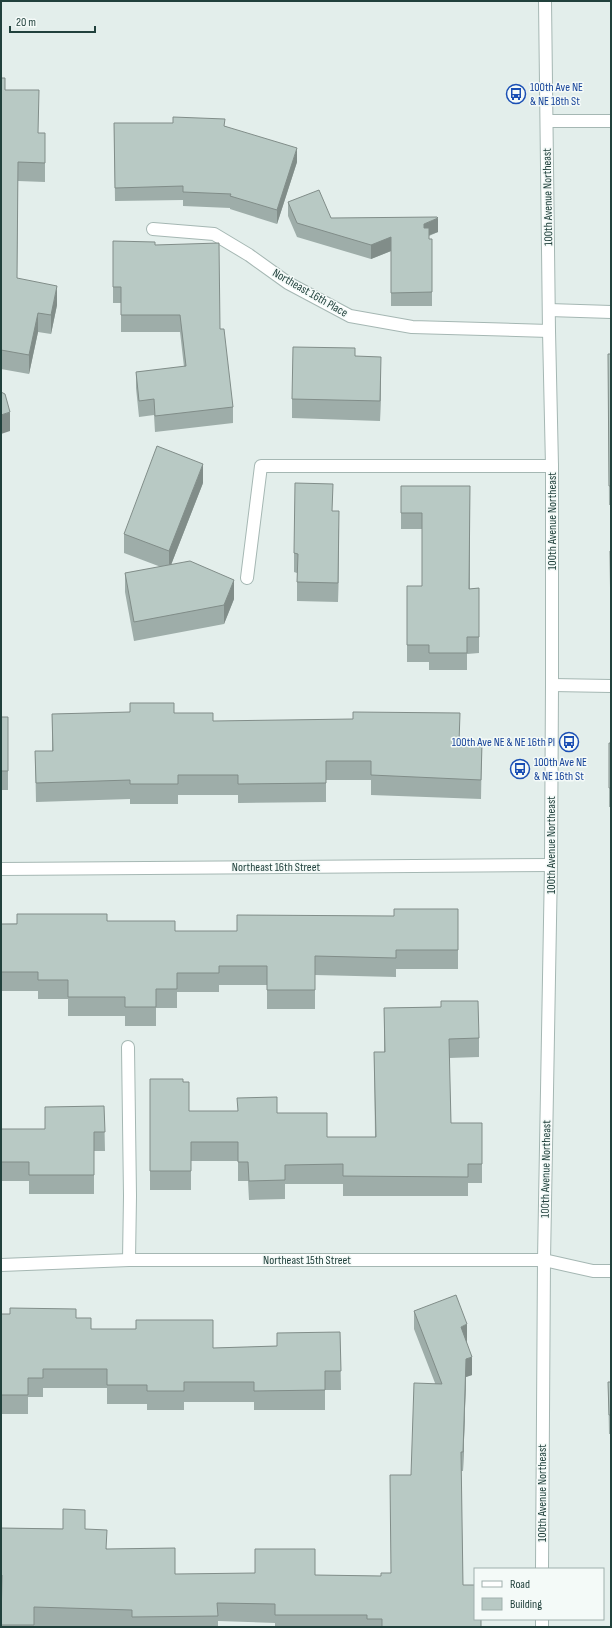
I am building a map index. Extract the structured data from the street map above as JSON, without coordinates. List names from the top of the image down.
{
  "streets": {
    "street": [
      "100th Avenue Northeast",
      "Northeast 16th Place",
      "Northeast 16th Street",
      "Northeast 15th Street"
    ]
  },
  "crossings": [
    ["100th Avenue Northeast", "Northeast 16th Place"],
    ["100th Avenue Northeast", "Northeast 16th Street"],
    ["100th Avenue Northeast", "Northeast 15th Street"]
  ],
  "places": {
    "bus stop": ["100th Ave NE & NE 18th St", "100th Ave NE & NE 16th Pl", "100th Ave NE & NE 16th St"]
  },
  "legend": ["Road", "Building"],
  "scale_bar": "20 m"
}
